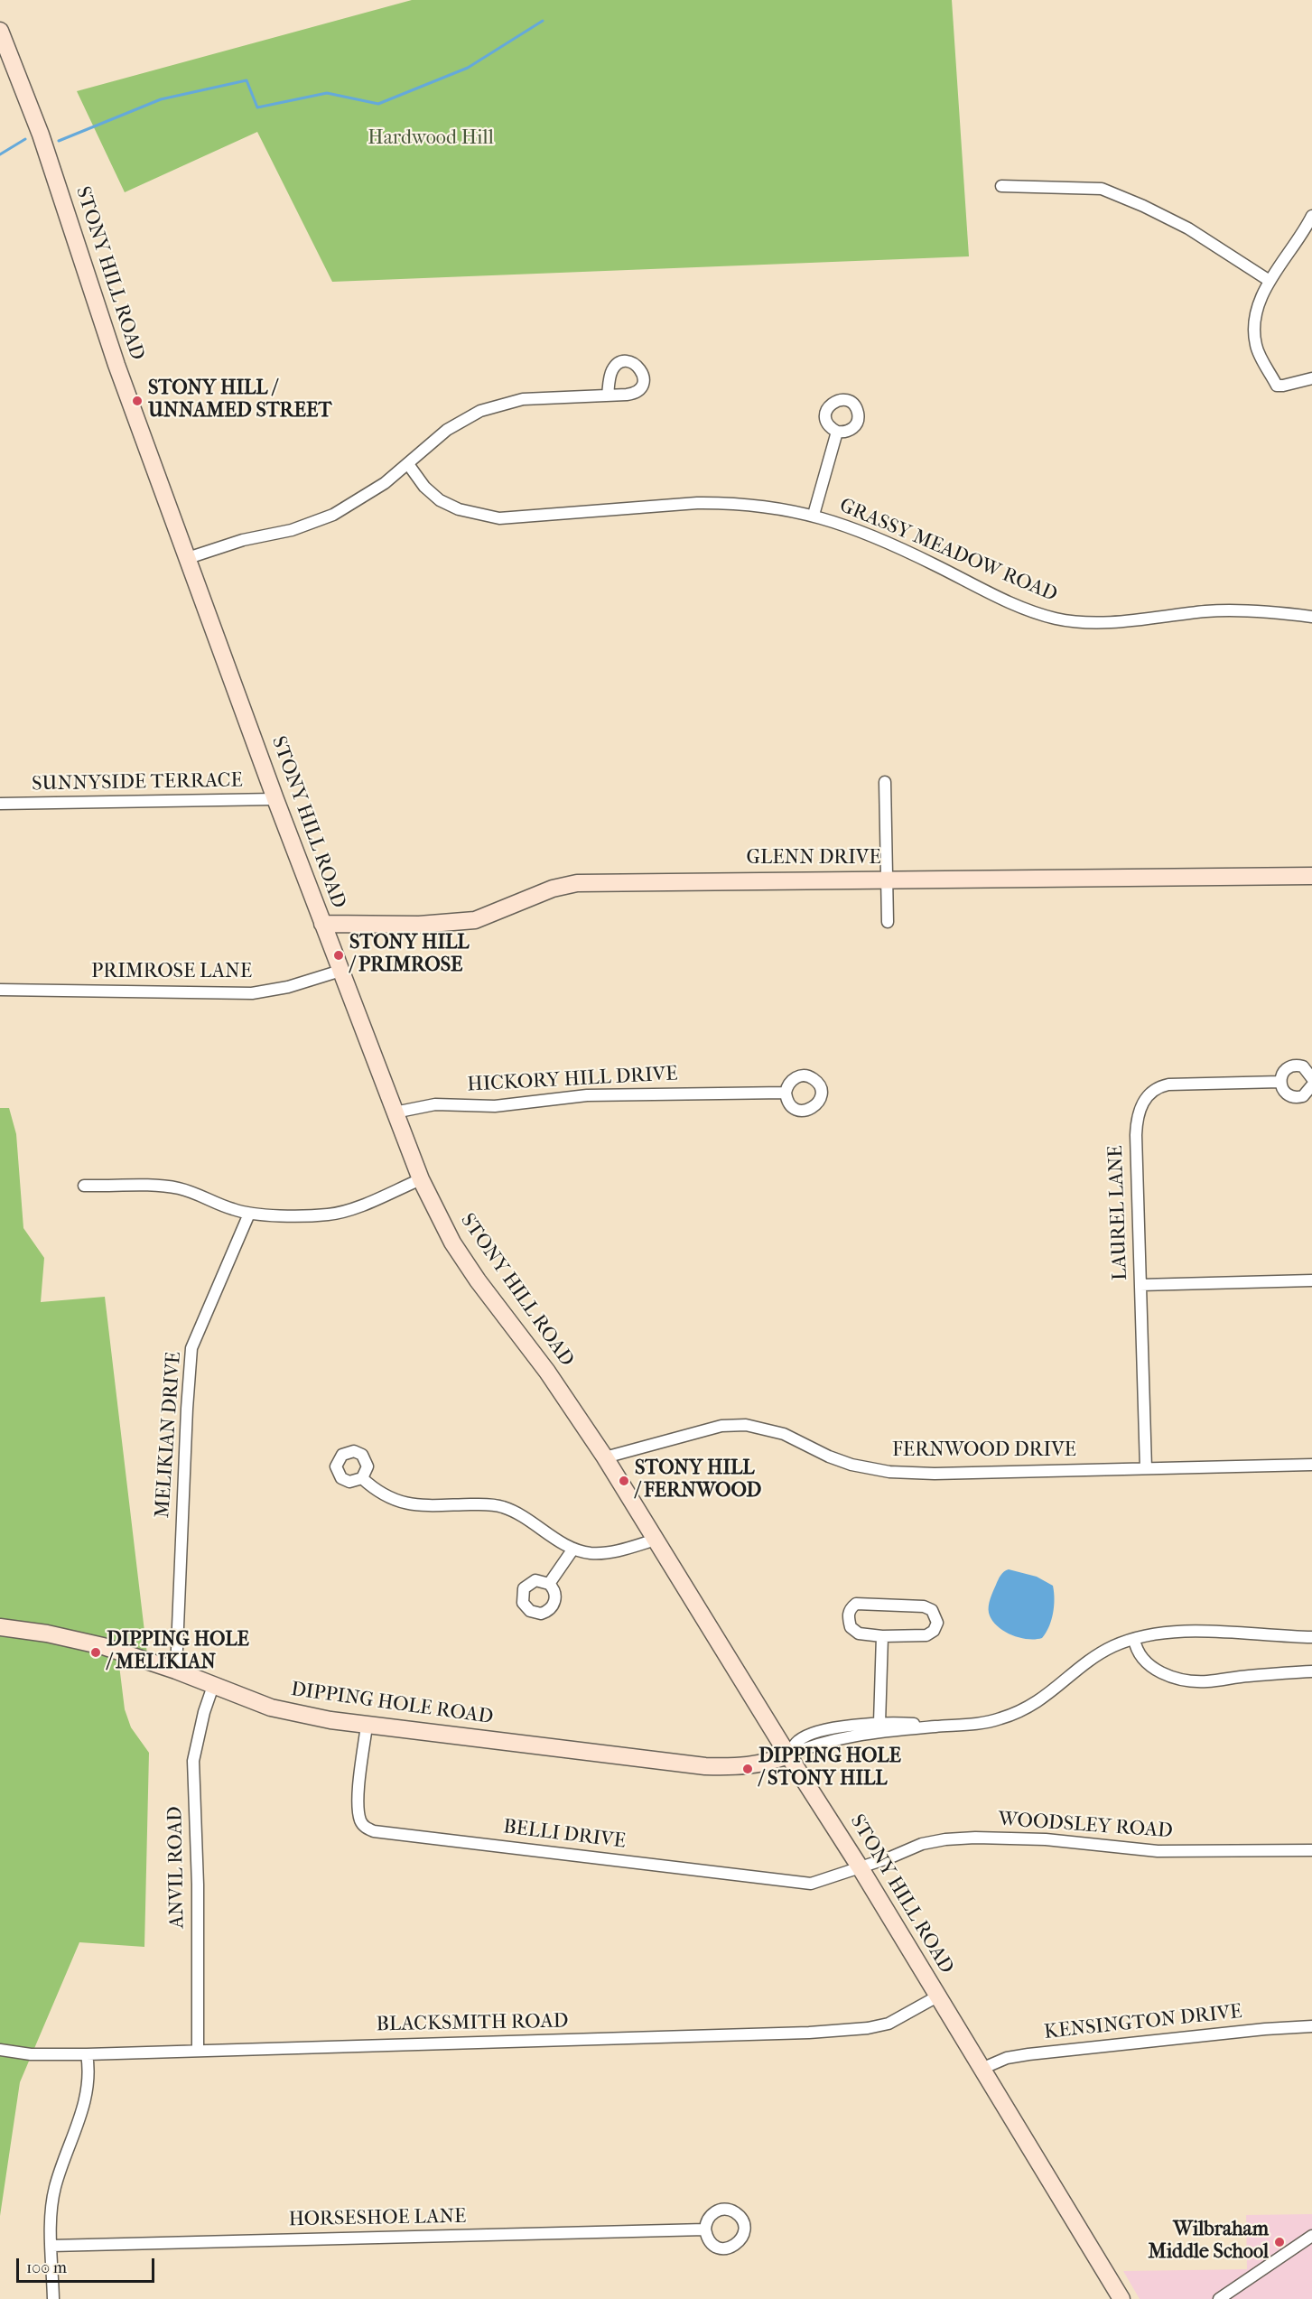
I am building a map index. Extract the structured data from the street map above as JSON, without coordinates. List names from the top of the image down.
{
  "streets": {
    "main road": ["STONY HILL ROAD", "GLENN DRIVE", "DIPPING HOLE ROAD"],
    "street": [
      "GRASSY MEADOW ROAD",
      "SUNNYSIDE TERRACE",
      "PRIMROSE LANE",
      "HICKORY HILL DRIVE",
      "LAUREL LANE",
      "MELIKIAN DRIVE",
      "FERNWOOD DRIVE",
      "WOODSLEY ROAD",
      "BELLI DRIVE",
      "ANVIL ROAD",
      "KENSINGTON DRIVE",
      "BLACKSMITH ROAD",
      "HORSESHOE LANE"
    ]
  },
  "crossings": [
    ["STONY HILL ROAD", "SUNNYSIDE TERRACE"],
    ["STONY HILL ROAD", "GLENN DRIVE"],
    ["STONY HILL ROAD", "PRIMROSE LANE"],
    ["STONY HILL ROAD", "HICKORY HILL DRIVE"],
    ["STONY HILL ROAD", "FERNWOOD DRIVE"],
    ["STONY HILL ROAD", "DIPPING HOLE ROAD"],
    ["STONY HILL ROAD", "WOODSLEY ROAD"],
    ["STONY HILL ROAD", "BELLI DRIVE"],
    ["STONY HILL ROAD", "KENSINGTON DRIVE"],
    ["STONY HILL ROAD", "BLACKSMITH ROAD"],
    ["LAUREL LANE", "FERNWOOD DRIVE"],
    ["MELIKIAN DRIVE", "DIPPING HOLE ROAD"],
    ["DIPPING HOLE ROAD", "BELLI DRIVE"],
    ["DIPPING HOLE ROAD", "ANVIL ROAD"],
    ["WOODSLEY ROAD", "BELLI DRIVE"],
    ["ANVIL ROAD", "BLACKSMITH ROAD"]
  ],
  "parks": ["Hardwood Hill"],
  "places": [
    "STONY HILL / UNNAMED STREET",
    "STONY HILL / PRIMROSE",
    "STONY HILL / FERNWOOD",
    "DIPPING HOLE / MELIKIAN",
    "DIPPING HOLE / STONY HILL",
    "Wilbraham Middle School"
  ],
  "scale_bar": "100 m"
}
